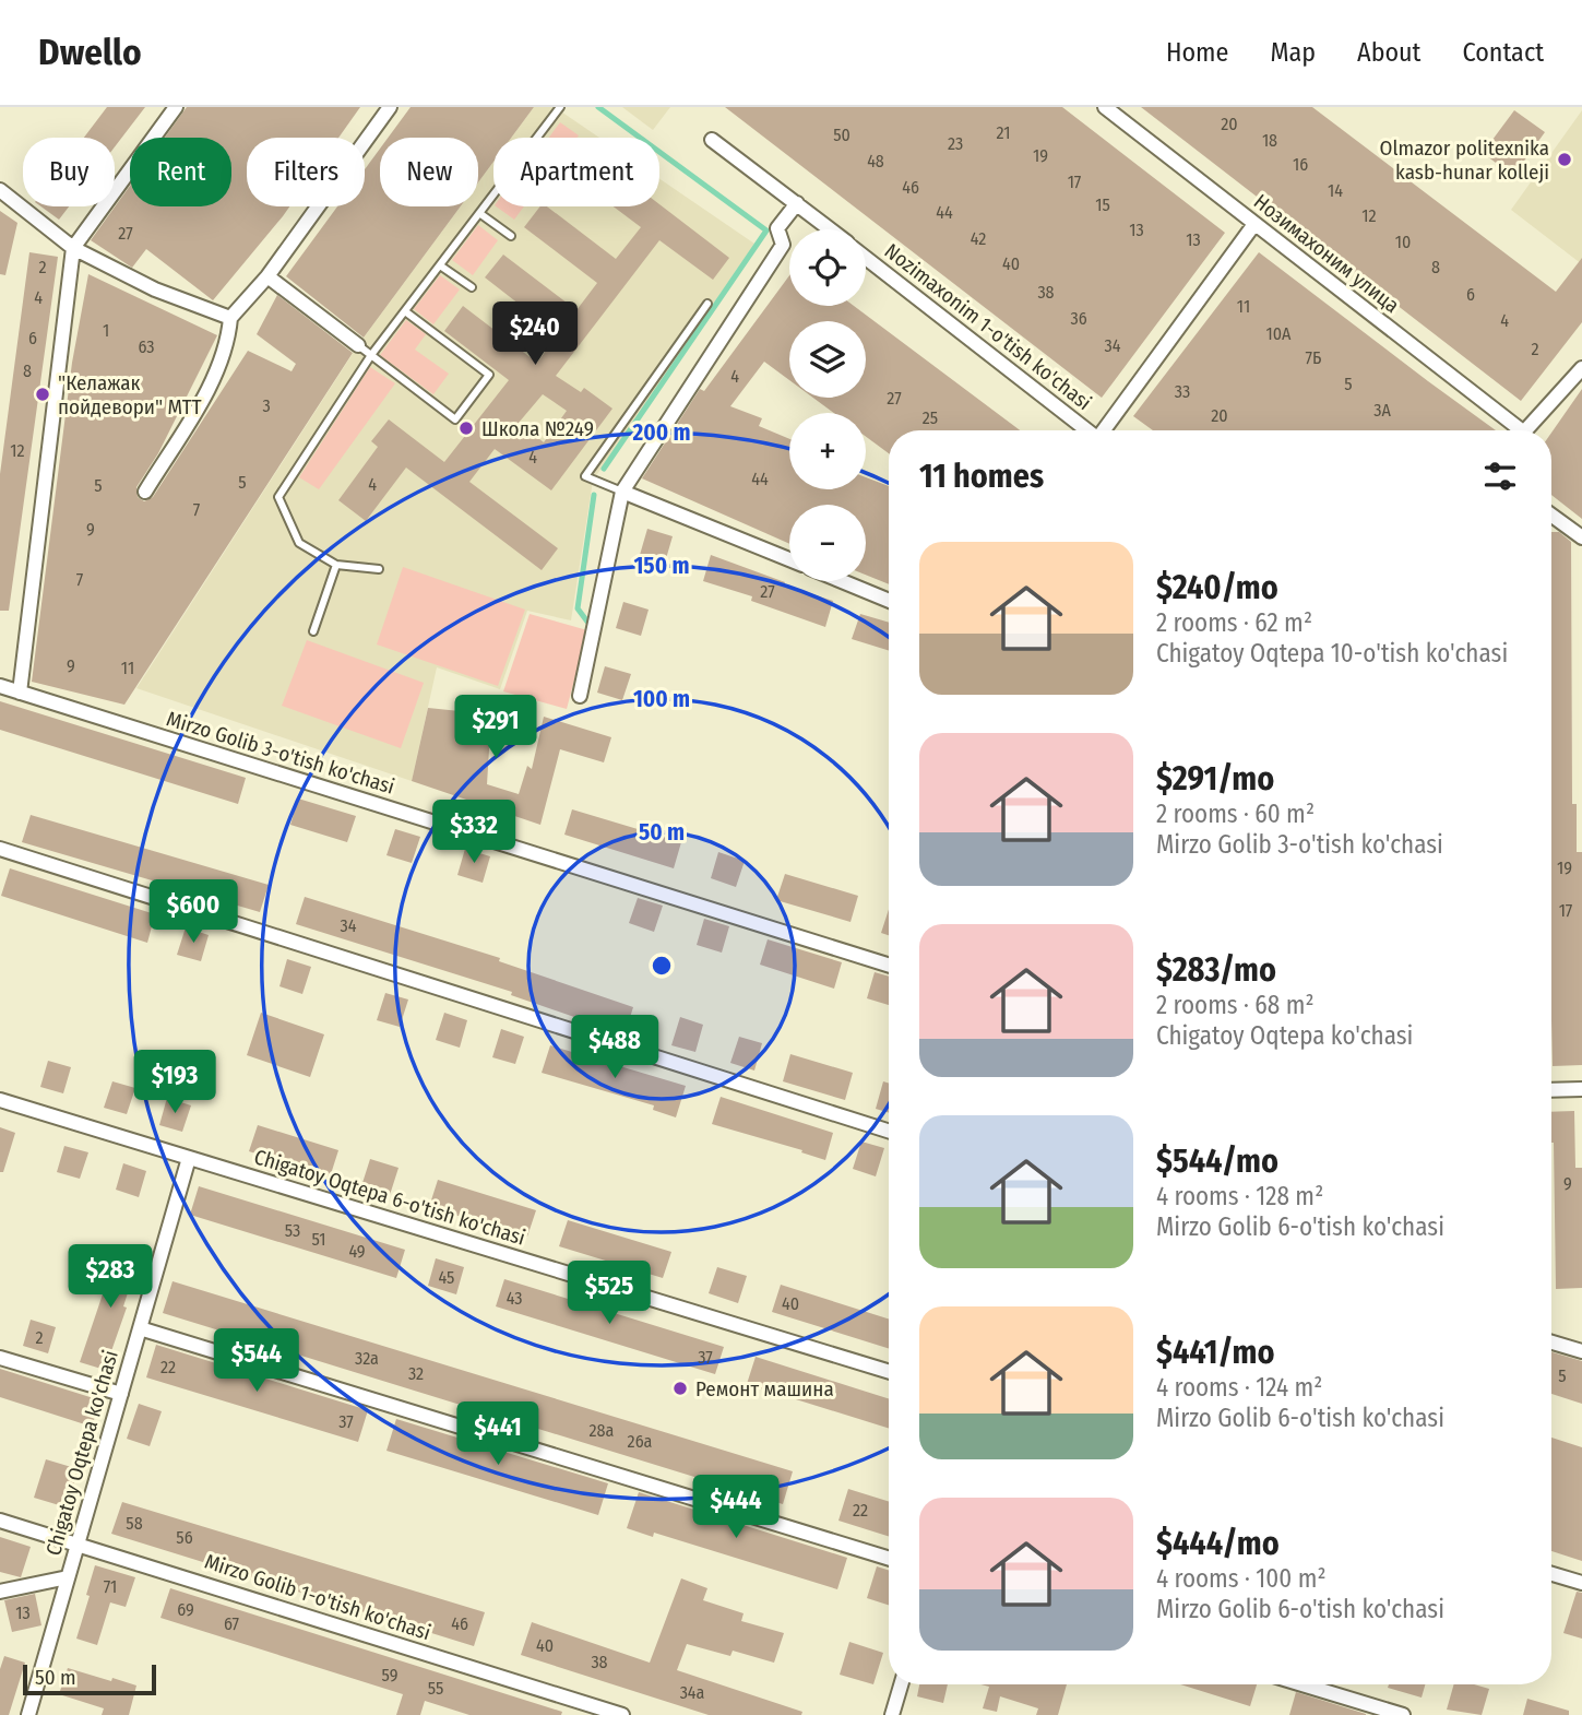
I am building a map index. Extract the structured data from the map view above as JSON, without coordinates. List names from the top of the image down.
{
  "streets": {
    "street": [
      "Нозимахоним улица",
      "Nozimaxonim 1-o'tish ko'chasi",
      "Mirzo Golib 3-o'tish ko'chasi",
      "Chigatoy Oqtepa 6-o'tish ko'chasi",
      "Chigatoy Oqtepa ko'chasi",
      "Mirzo Golib 1-o'tish ko'chasi"
    ]
  },
  "crossings": [
    ["Chigatoy Oqtepa 6-o'tish ko'chasi", "Chigatoy Oqtepa ko'chasi"],
    ["Chigatoy Oqtepa ko'chasi", "Mirzo Golib 1-o'tish ko'chasi"]
  ],
  "places": [
    "Оlmazor politexnika kasb-hunar kolleji",
    "\"Келажак пойдевори\" МТТ",
    "Школа №249",
    "Ремонт машина"
  ],
  "house_numbers": [
    "20",
    "21",
    "50",
    "18",
    "23",
    "19",
    "48",
    "16",
    "17",
    "46",
    "14",
    "15",
    "44",
    "12",
    "13",
    "27",
    "42",
    "13",
    "10",
    "40",
    "2",
    "8",
    "38",
    "6",
    "4",
    "11",
    "36",
    "4",
    "1",
    "10A",
    "6",
    "34",
    "63",
    "2",
    "7Б",
    "8",
    "4",
    "5",
    "33",
    "27",
    "3",
    "3A",
    "20",
    "25",
    "12",
    "4",
    "44",
    "5",
    "4",
    "5",
    "7",
    "9",
    "7",
    "27",
    "9",
    "11",
    "19",
    "17",
    "34",
    "9",
    "53",
    "51",
    "49",
    "45",
    "43",
    "40",
    "2",
    "37",
    "32a",
    "22",
    "32",
    "5",
    "37",
    "28a",
    "26a",
    "22",
    "58",
    "56",
    "71",
    "69",
    "13",
    "67",
    "46",
    "40",
    "38",
    "59",
    "55",
    "34a"
  ],
  "scale_bar": "50 m",
  "page": {
    "header": "Dwello",
    "nav": [
      "Home",
      "Map",
      "About",
      "Contact"
    ],
    "chip": [
      "Buy",
      "Rent",
      "Filters",
      "New",
      "Apartment"
    ],
    "map_buttons": ["+", "−"],
    "price": [
      "$240",
      "$291",
      "$332",
      "$600",
      "$488",
      "$193",
      "$283",
      "$525",
      "$544",
      "$441",
      "$444"
    ],
    "heading": "11 homes",
    "list": [
      {
        "name": "$240/mo",
        "note": "2 rooms · 62 m² · Chigatoy Oqtepa 10-o'tish ko'chasi"
      },
      {
        "name": "$291/mo",
        "note": "2 rooms · 60 m² · Mirzo Golib 3-o'tish ko'chasi"
      },
      {
        "name": "$283/mo",
        "note": "2 rooms · 68 m² · Chigatoy Oqtepa ko'chasi"
      },
      {
        "name": "$544/mo",
        "note": "4 rooms · 128 m² · Mirzo Golib 6-o'tish ko'chasi"
      },
      {
        "name": "$441/mo",
        "note": "4 rooms · 124 m² · Mirzo Golib 6-o'tish ko'chasi"
      },
      {
        "name": "$444/mo",
        "note": "4 rooms · 100 m² · Mirzo Golib 6-o'tish ko'chasi"
      }
    ],
    "scale": "50 m"
  },
  "rings": [
    "200 m",
    "150 m",
    "100 m",
    "50 m"
  ]
}
